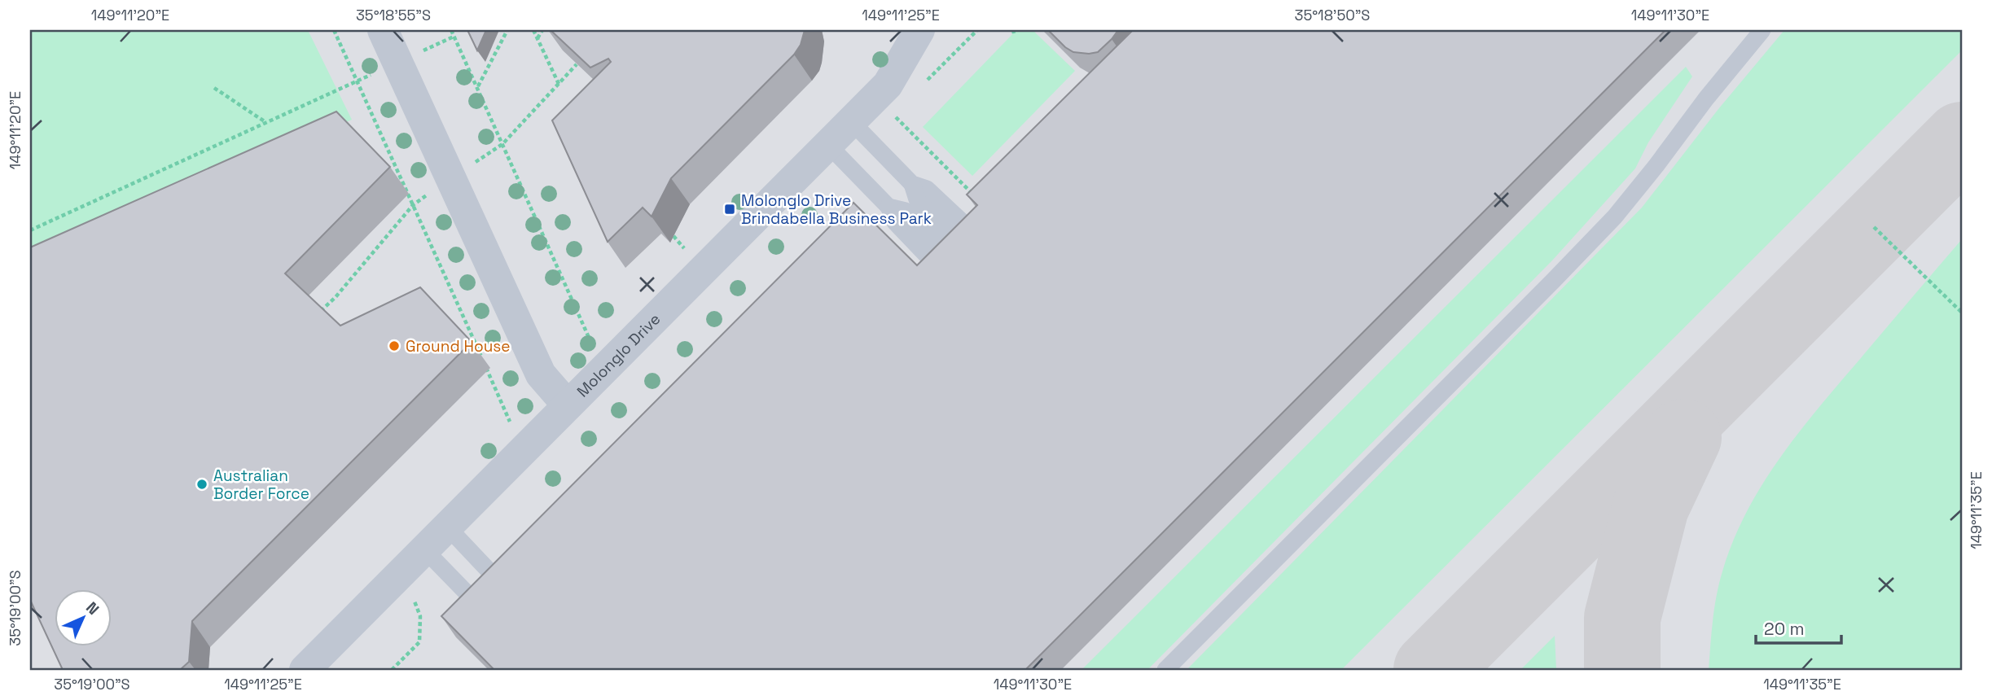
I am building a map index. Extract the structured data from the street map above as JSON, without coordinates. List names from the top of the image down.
{
  "streets": {
    "street": ["Molonglo Drive"]
  },
  "places": {
    "transit": ["Molonglo Drive Brindabella Business Park"],
    "other": ["Ground House", "Australian Border Force"]
  },
  "scale_bar": "20 m",
  "north": "top right",
  "coordinates": [
    "149°11'20\"E",
    "35°18'55\"S",
    "149°11'25\"E",
    "35°18'50\"S",
    "149°11'30\"E",
    "149°11'35\"E",
    "35°19'00\"S"
  ]
}
